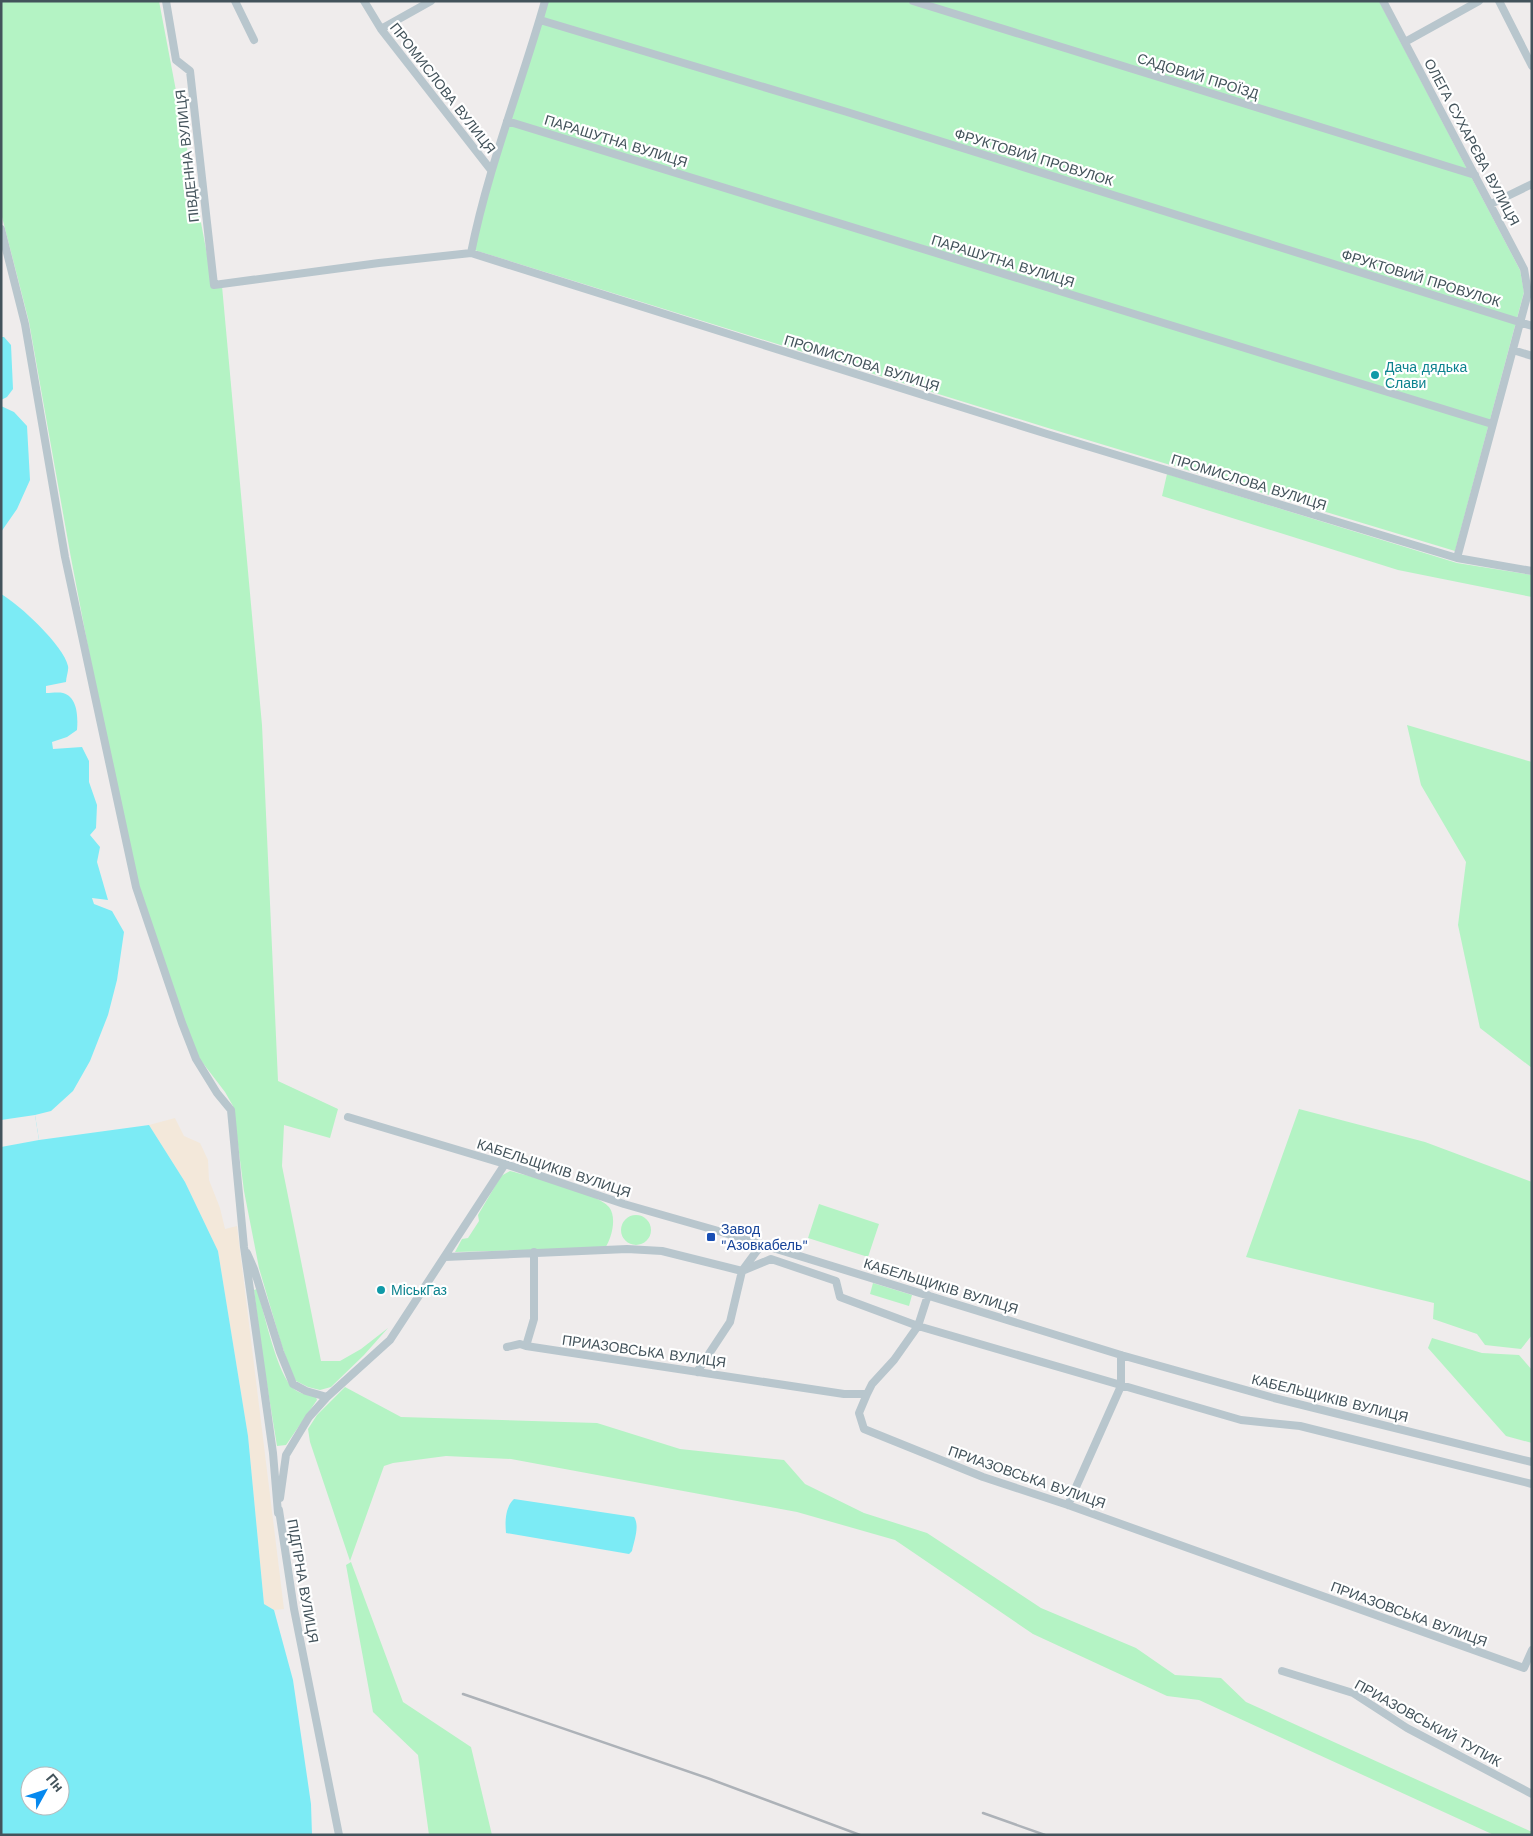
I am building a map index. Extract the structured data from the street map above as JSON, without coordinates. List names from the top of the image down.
{
  "streets": {
    "street": [
      "САДОВИЙ ПРОЇЗД",
      "ПРОМИСЛОВА ВУЛИЦЯ",
      "ПАРАШУТНА ВУЛИЦЯ",
      "ОЛЕГА СУХАРЄВА ВУЛИЦЯ",
      "ПІВДЕННА ВУЛИЦЯ",
      "ФРУКТОВИЙ ПРОВУЛОК",
      "КАБЕЛЬЩИКІВ ВУЛИЦЯ",
      "ПРИАЗОВСЬКА ВУЛИЦЯ",
      "ПІДГІРНА ВУЛИЦЯ",
      "ПРИАЗОВСЬКИЙ ТУПИК"
    ]
  },
  "crossings": [
    ["САДОВИЙ ПРОЇЗД", "ОЛЕГА СУХАРЄВА ВУЛИЦЯ"],
    ["ПРОМИСЛОВА ВУЛИЦЯ", "ОЛЕГА СУХАРЄВА ВУЛИЦЯ"],
    ["ПРОМИСЛОВА ВУЛИЦЯ", "ПІВДЕННА ВУЛИЦЯ"],
    ["ПАРАШУТНА ВУЛИЦЯ", "ОЛЕГА СУХАРЄВА ВУЛИЦЯ"],
    ["ОЛЕГА СУХАРЄВА ВУЛИЦЯ", "ФРУКТОВИЙ ПРОВУЛОК"],
    ["КАБЕЛЬЩИКІВ ВУЛИЦЯ", "ПІДГІРНА ВУЛИЦЯ"]
  ],
  "places": {
    "other": ["Дача дядька Слави", "МіськГаз"],
    "transit": ["Завод \"Азовкабель\""]
  },
  "north": "top right"
}
